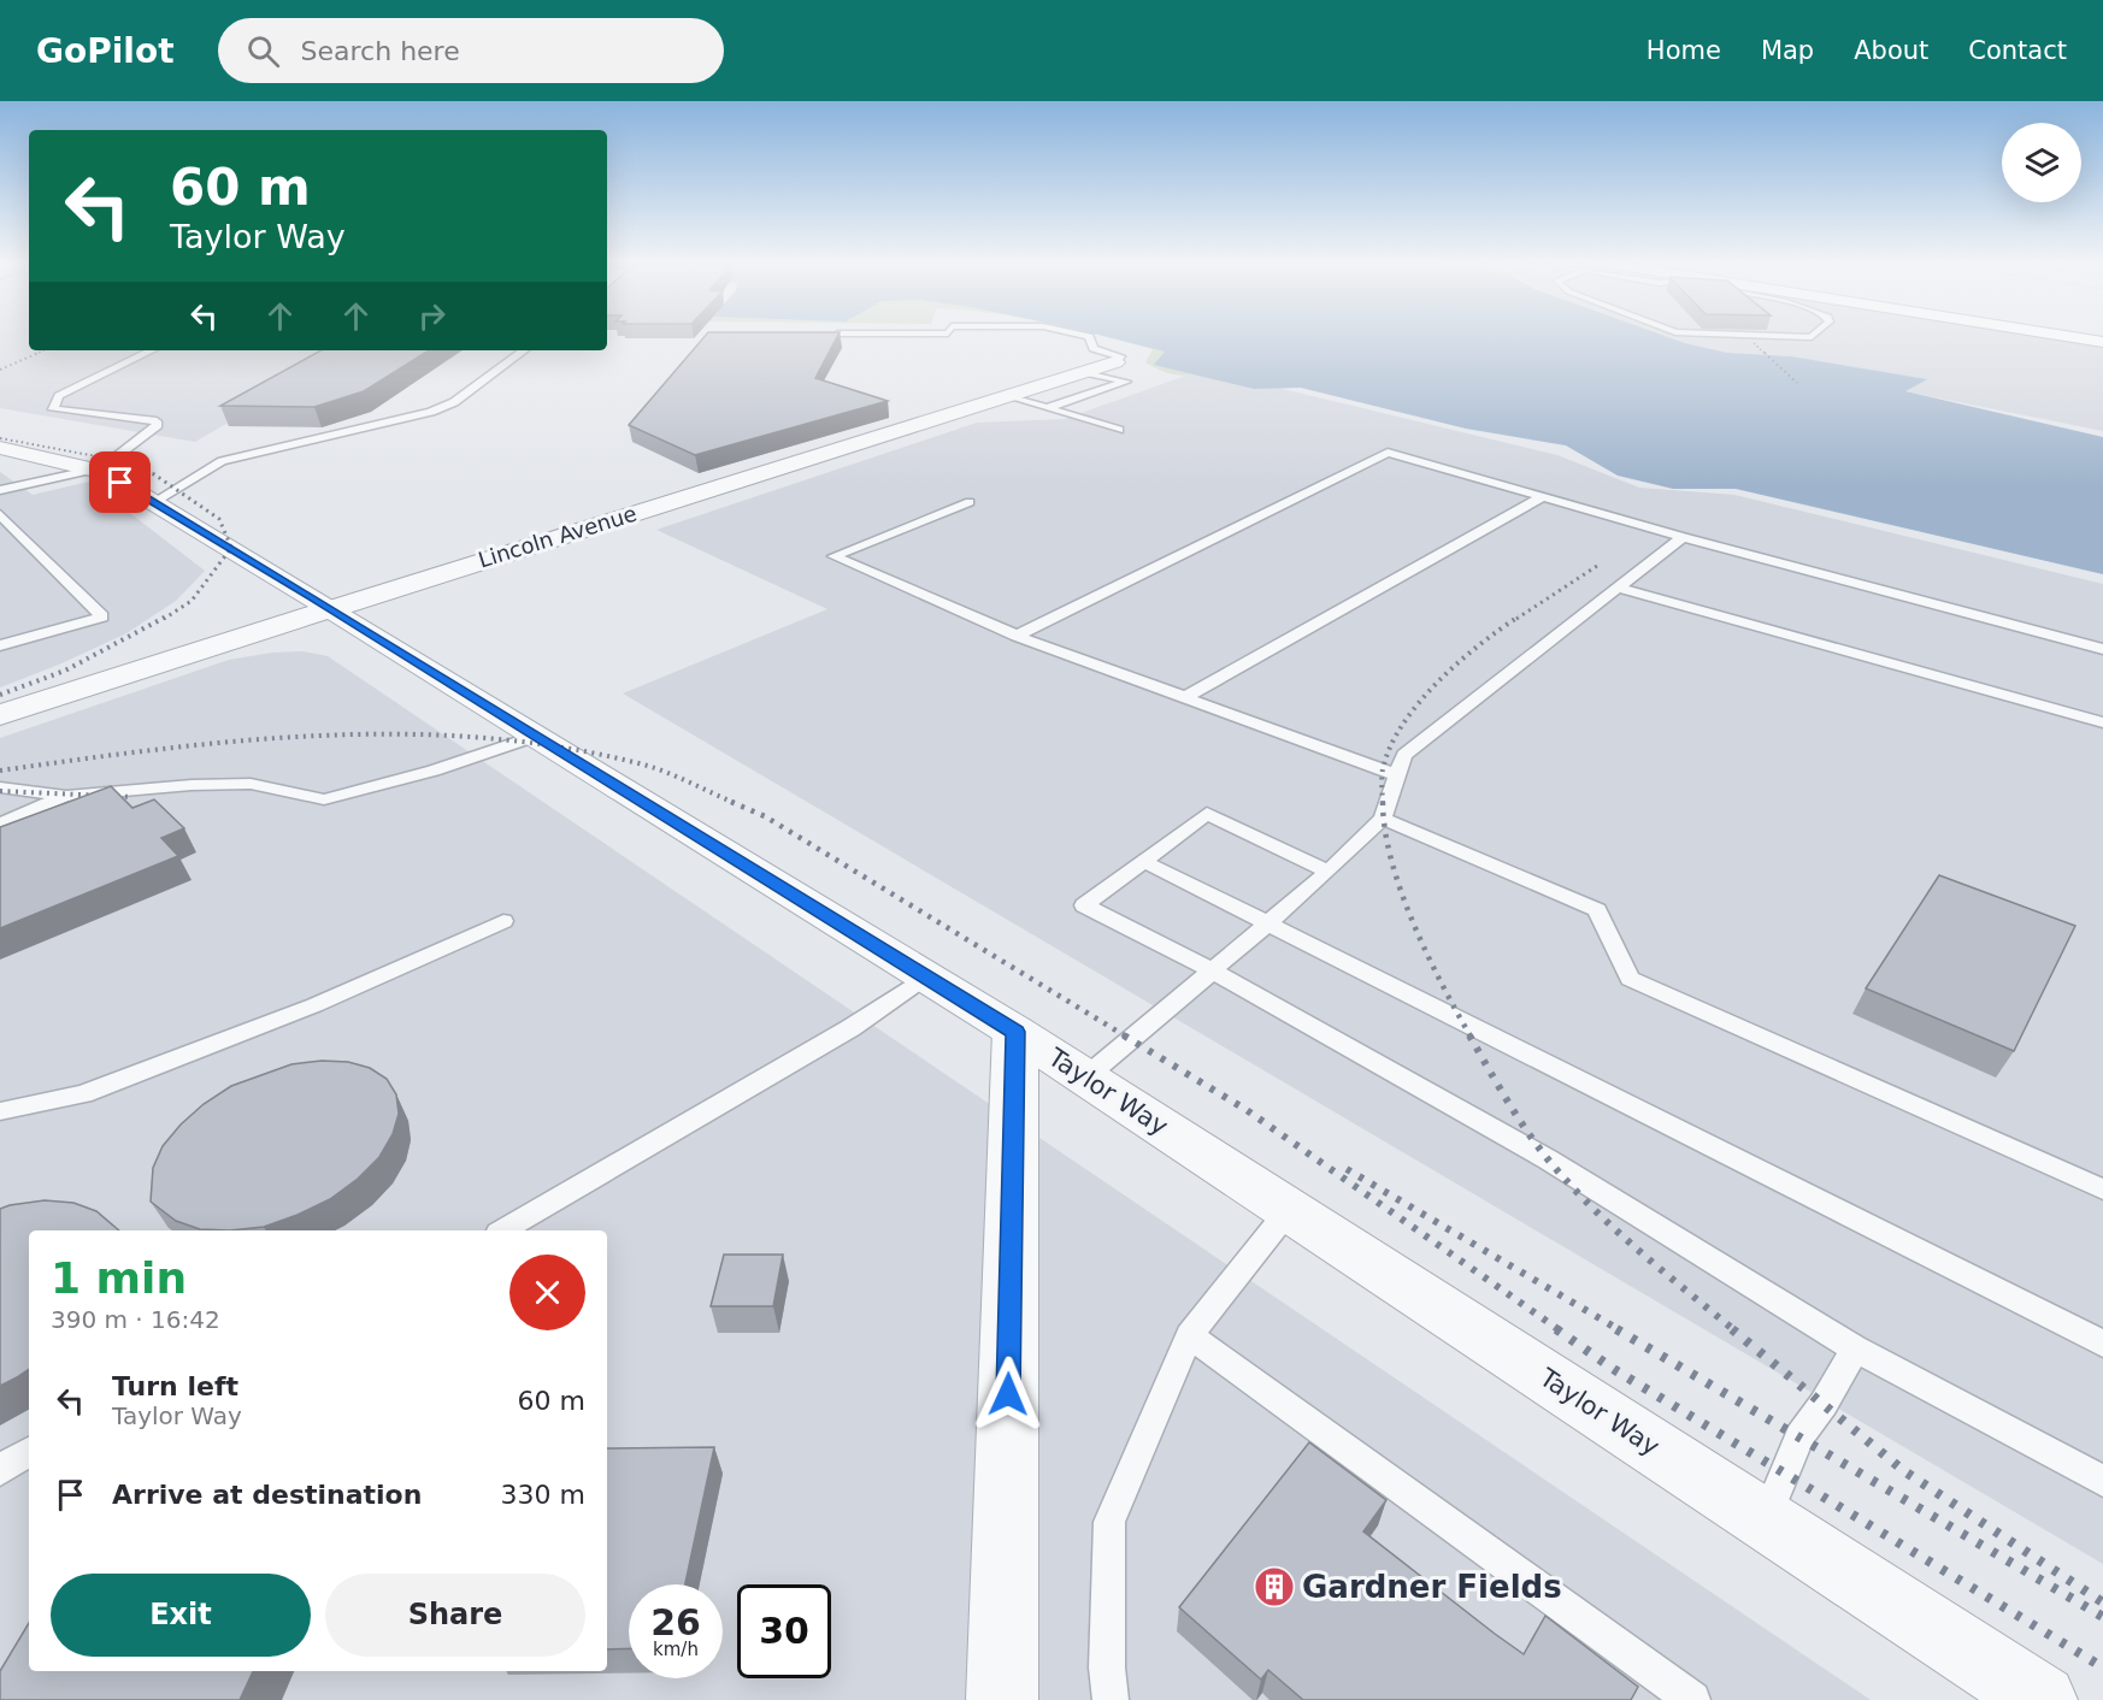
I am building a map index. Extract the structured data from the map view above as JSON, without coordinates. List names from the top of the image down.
{
  "streets": {
    "street": ["Lincoln Avenue", "Taylor Way"]
  },
  "crossings": [
    ["Lincoln Avenue", "Taylor Way"]
  ],
  "places": {
    "building": ["Gardner Fields"]
  },
  "page": {
    "header": "GoPilot",
    "search": "Search here",
    "nav": [
      "Home",
      "Map",
      "About",
      "Contact"
    ],
    "turn": ["60 m", "Taylor Way"],
    "heading": ["1 min", "390 m · 16:42"],
    "list": [
      {
        "name": "Turn left",
        "note": "Taylor Way",
        "value": "60 m"
      },
      {
        "name": "Arrive at destination",
        "value": "330 m"
      }
    ],
    "buttons": ["Exit", "Share"],
    "speed": "26 km/h",
    "limit": "30"
  }
}
